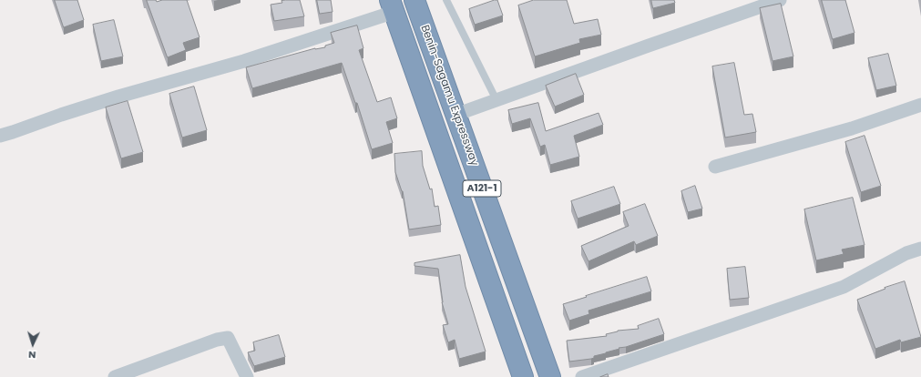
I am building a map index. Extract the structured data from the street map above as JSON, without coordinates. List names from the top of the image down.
{
  "streets": {
    "highway": ["Benin-Sagamu Expressway", "A121-1"]
  },
  "north": "bottom"
}
